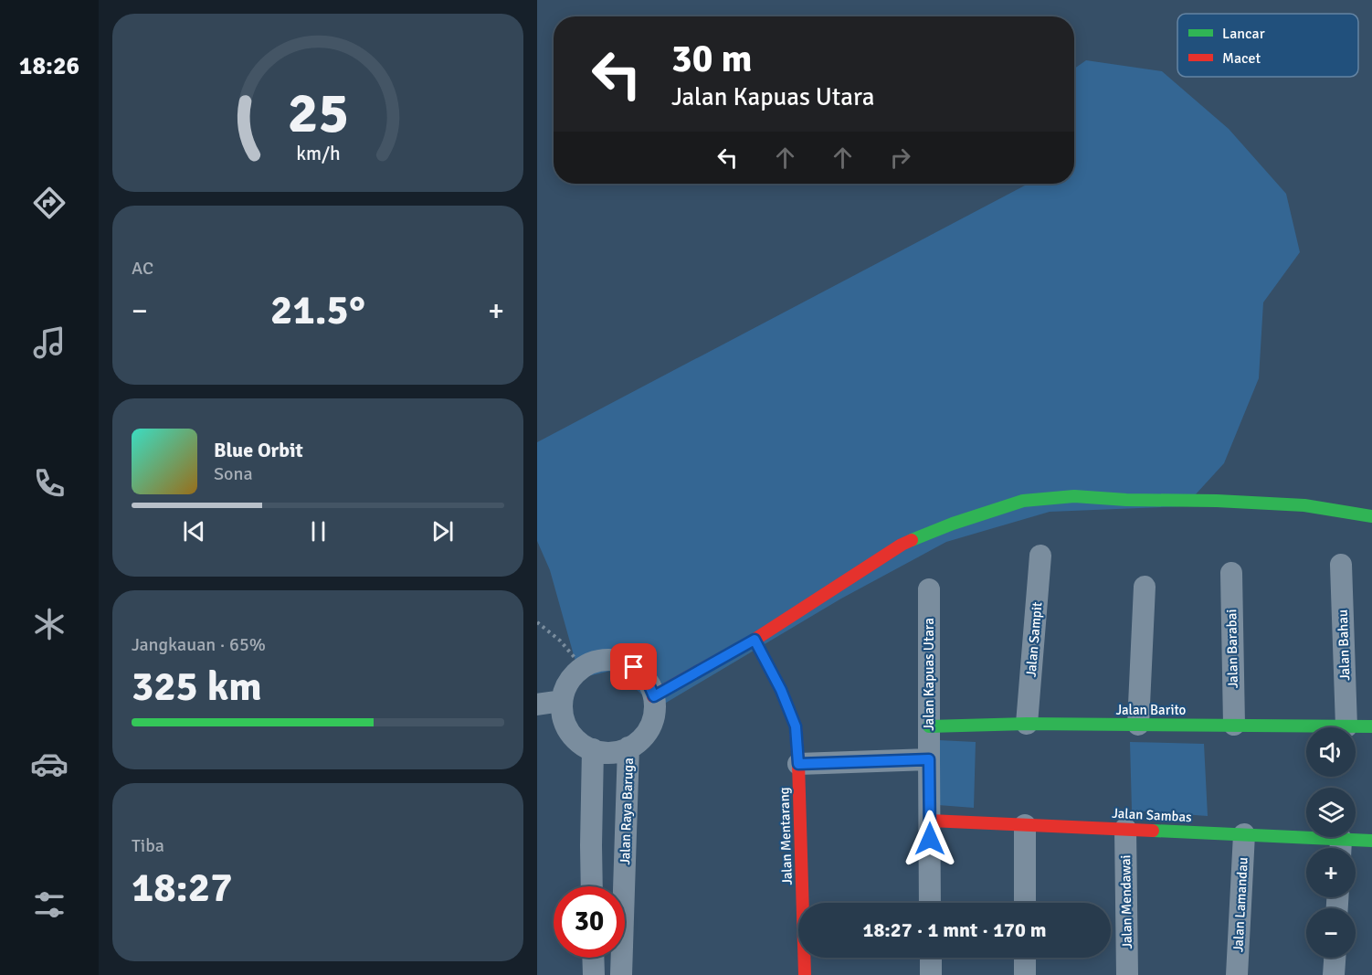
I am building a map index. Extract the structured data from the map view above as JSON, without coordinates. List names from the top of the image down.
{
  "streets": {
    "street": [
      "Jalan Sampit",
      "Jalan Bahau",
      "Jalan Barabai",
      "Jalan Kapuas Utara",
      "Jalan Barito",
      "Jalan Raya Baruga",
      "Jalan Sambas",
      "Jalan Mentarang",
      "Jalan Mendawai",
      "Jalan Lamandau"
    ]
  },
  "crossings": [
    ["Jalan Sampit", "Jalan Barito"],
    ["Jalan Bahau", "Jalan Barito"],
    ["Jalan Barabai", "Jalan Barito"],
    ["Jalan Kapuas Utara", "Jalan Barito"],
    ["Jalan Kapuas Utara", "Jalan Sambas"],
    ["Jalan Sambas", "Jalan Mendawai"],
    ["Jalan Sambas", "Jalan Lamandau"]
  ],
  "legend": ["Lancar", "Macet"],
  "page": {
    "tabs": "18:26",
    "turn": ["30 m", "Jalan Kapuas Utara"],
    "tile": [
      "AC",
      ["Jangkauan · 65%", "325 km"],
      ["Tiba", "18:27"]
    ],
    "heat": ["−", "21.5°", "+"],
    "song": ["Blue Orbit", "Sona"],
    "map_buttons": ["+", "−"],
    "limit": "30",
    "trip": "18:27 · 1 mnt · 170 m",
    "gauge": ["25", "km/h"]
  }
}
